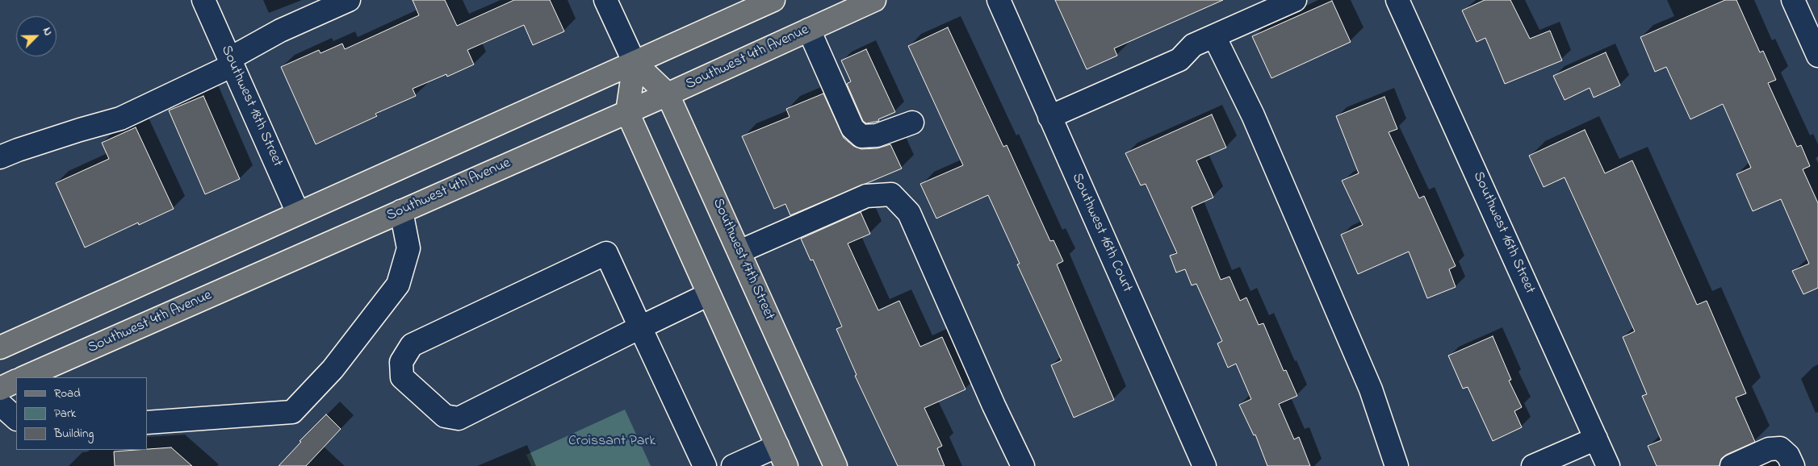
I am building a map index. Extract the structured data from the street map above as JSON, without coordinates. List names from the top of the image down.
{
  "streets": {
    "main road": ["Southwest 4th Avenue", "Southwest 17th Street"],
    "street": ["Southwest 18th Street", "Southwest 16th Court", "Southwest 16th Street"]
  },
  "crossings": [
    ["Southwest 4th Avenue", "Southwest 17th Street"]
  ],
  "parks": ["Croissant Park"],
  "legend": ["Road", "Park", "Building"],
  "north": "top right"
}
